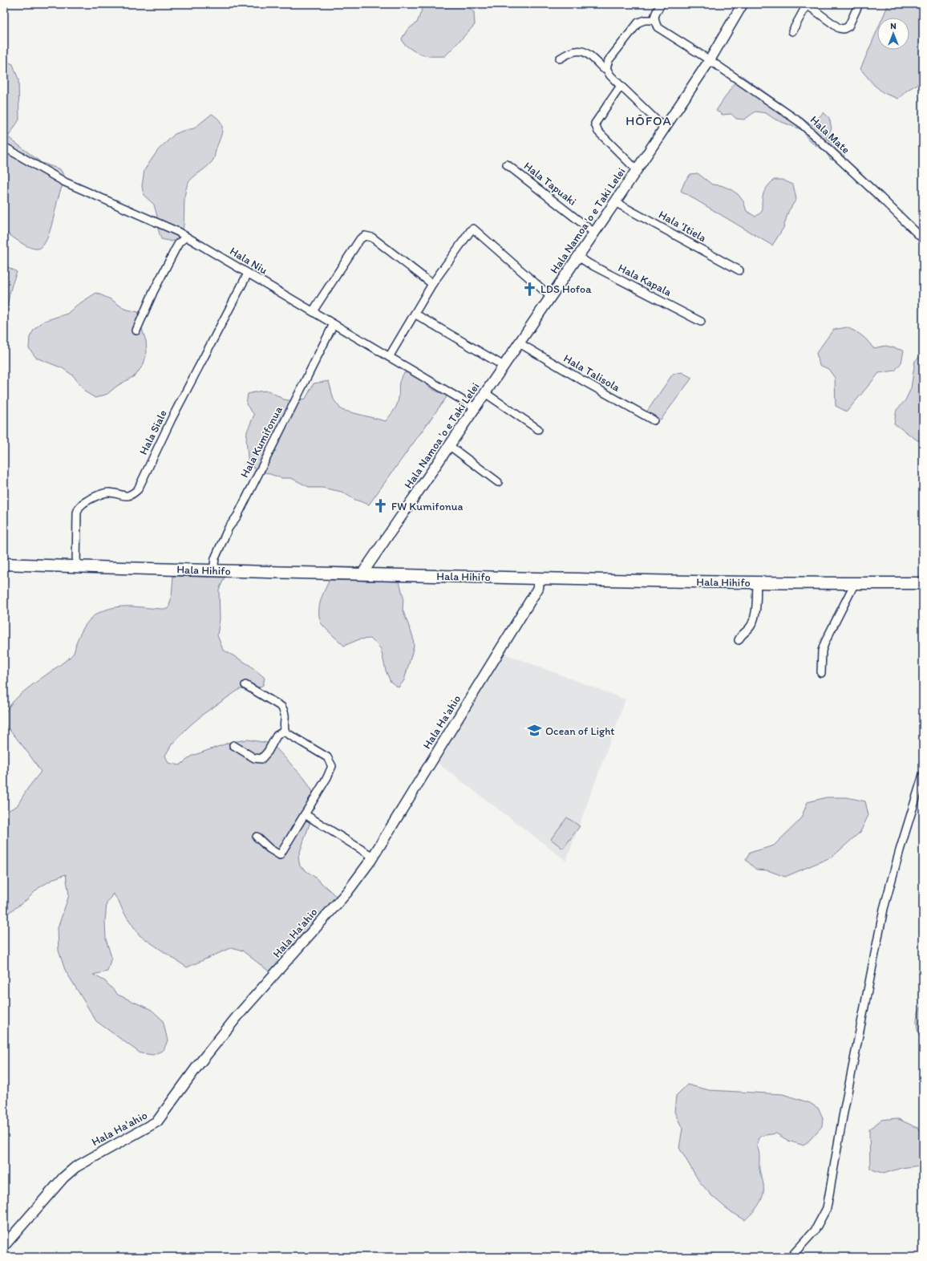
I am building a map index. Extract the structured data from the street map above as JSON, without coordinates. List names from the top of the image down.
{
  "streets": {
    "main road": ["Hala Hihifo"],
    "street": [
      "Hala Mate",
      "Hala Tapuaki",
      "Hala Namoa 'o e Taki Lelei",
      "Hala 'Itiela",
      "Hala Niu",
      "Hala Kapala",
      "Hala Talisola",
      "Hala Siale",
      "Hala Kumifonua",
      "Hala Ha'ahio"
    ]
  },
  "crossings": [
    ["Hala Mate", "Hala Namoa 'o e Taki Lelei"],
    ["Hala Tapuaki", "Hala Namoa 'o e Taki Lelei"],
    ["Hala Namoa 'o e Taki Lelei", "Hala 'Itiela"],
    ["Hala Namoa 'o e Taki Lelei", "Hala Niu"],
    ["Hala Namoa 'o e Taki Lelei", "Hala Kapala"],
    ["Hala Namoa 'o e Taki Lelei", "Hala Talisola"],
    ["Hala Namoa 'o e Taki Lelei", "Hala Hihifo"],
    ["Hala Niu", "Hala Siale"],
    ["Hala Niu", "Hala Kumifonua"],
    ["Hala Siale", "Hala Hihifo"],
    ["Hala Kumifonua", "Hala Hihifo"],
    ["Hala Hihifo", "Hala Ha'ahio"]
  ],
  "districts": ["HŌFOA"],
  "places": {
    "church": ["LDS Hofoa", "FW Kumifonua"],
    "school or university": ["Ocean of Light"]
  },
  "north": "top"
}
